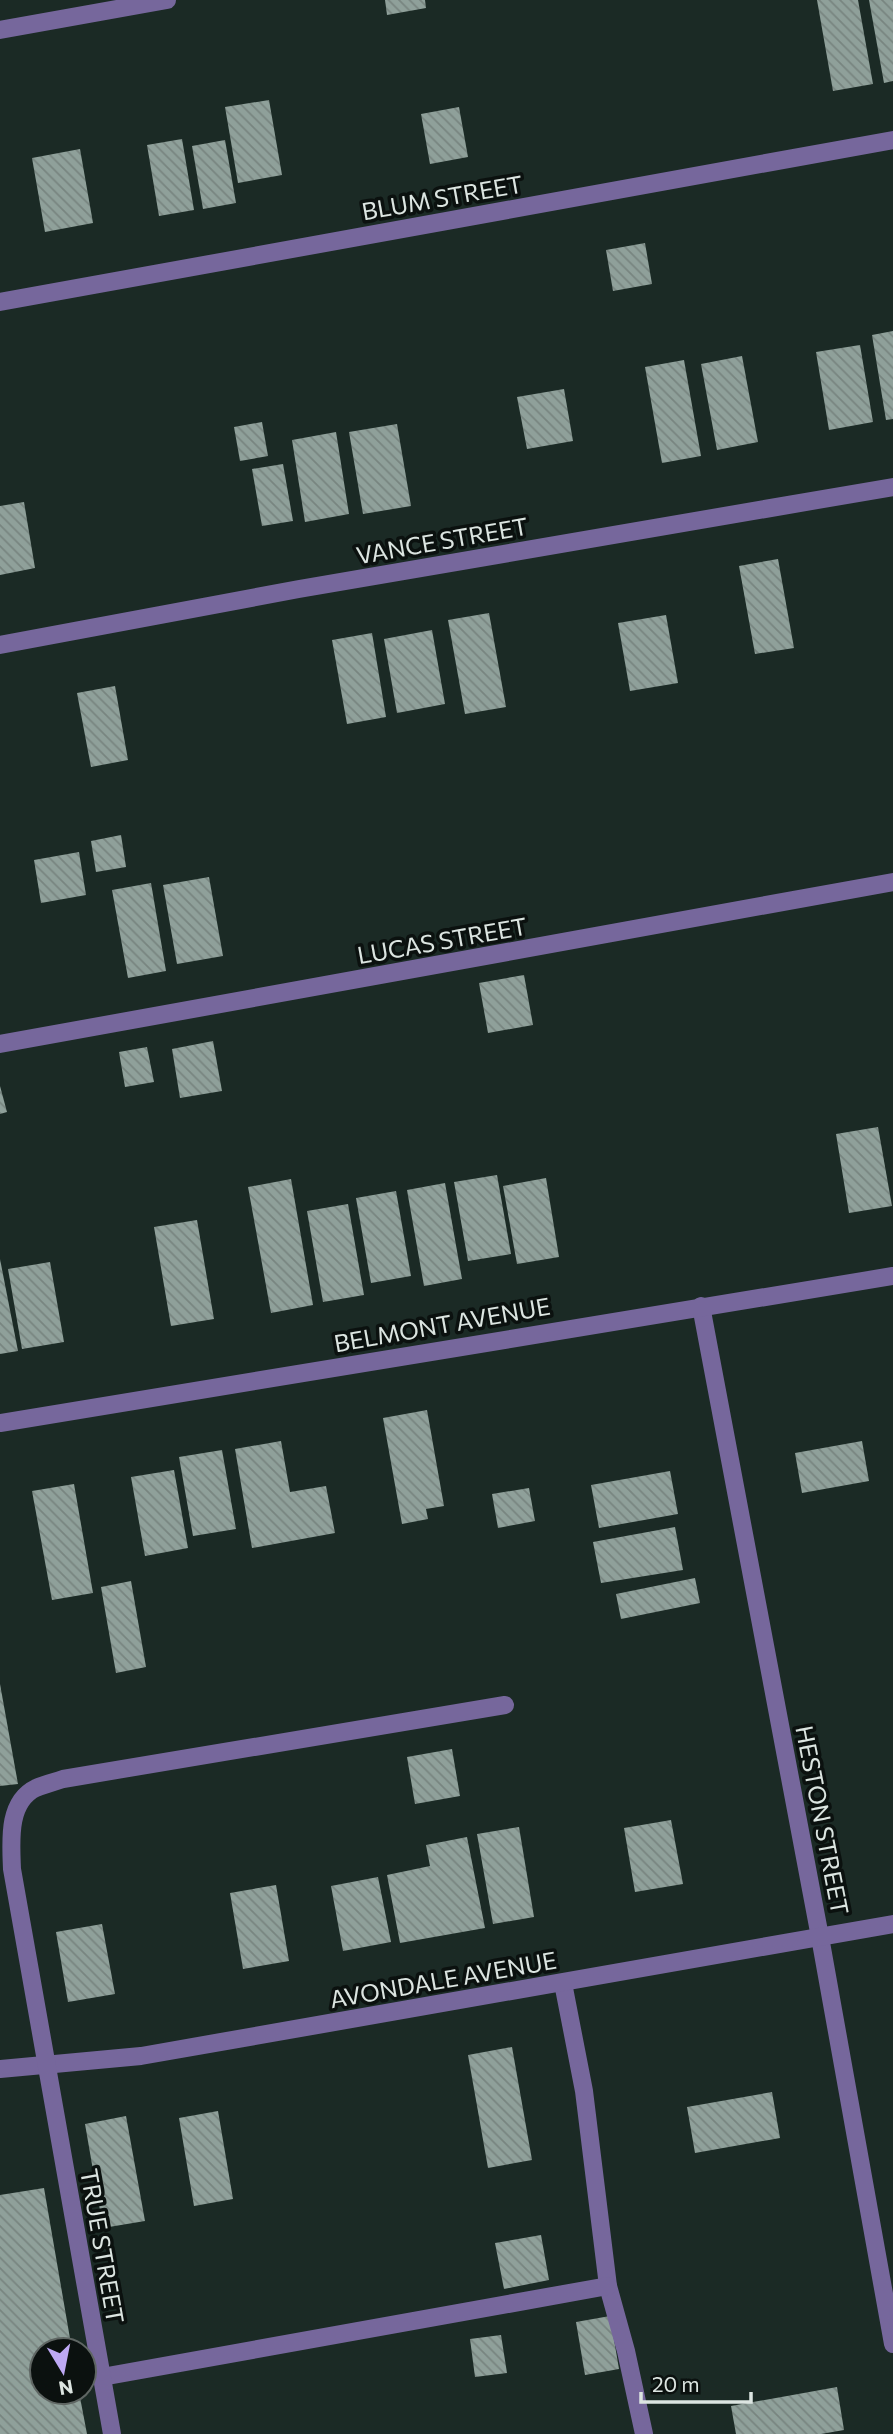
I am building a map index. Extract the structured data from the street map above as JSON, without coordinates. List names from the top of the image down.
{
  "streets": {
    "street": [
      "BLUM STREET",
      "VANCE STREET",
      "LUCAS STREET",
      "BELMONT AVENUE",
      "HESTON STREET",
      "AVONDALE AVENUE",
      "TRUE STREET"
    ]
  },
  "crossings": [
    ["BELMONT AVENUE", "HESTON STREET"],
    ["HESTON STREET", "AVONDALE AVENUE"],
    ["AVONDALE AVENUE", "TRUE STREET"]
  ],
  "scale_bar": "20 m",
  "north": "bottom"
}
